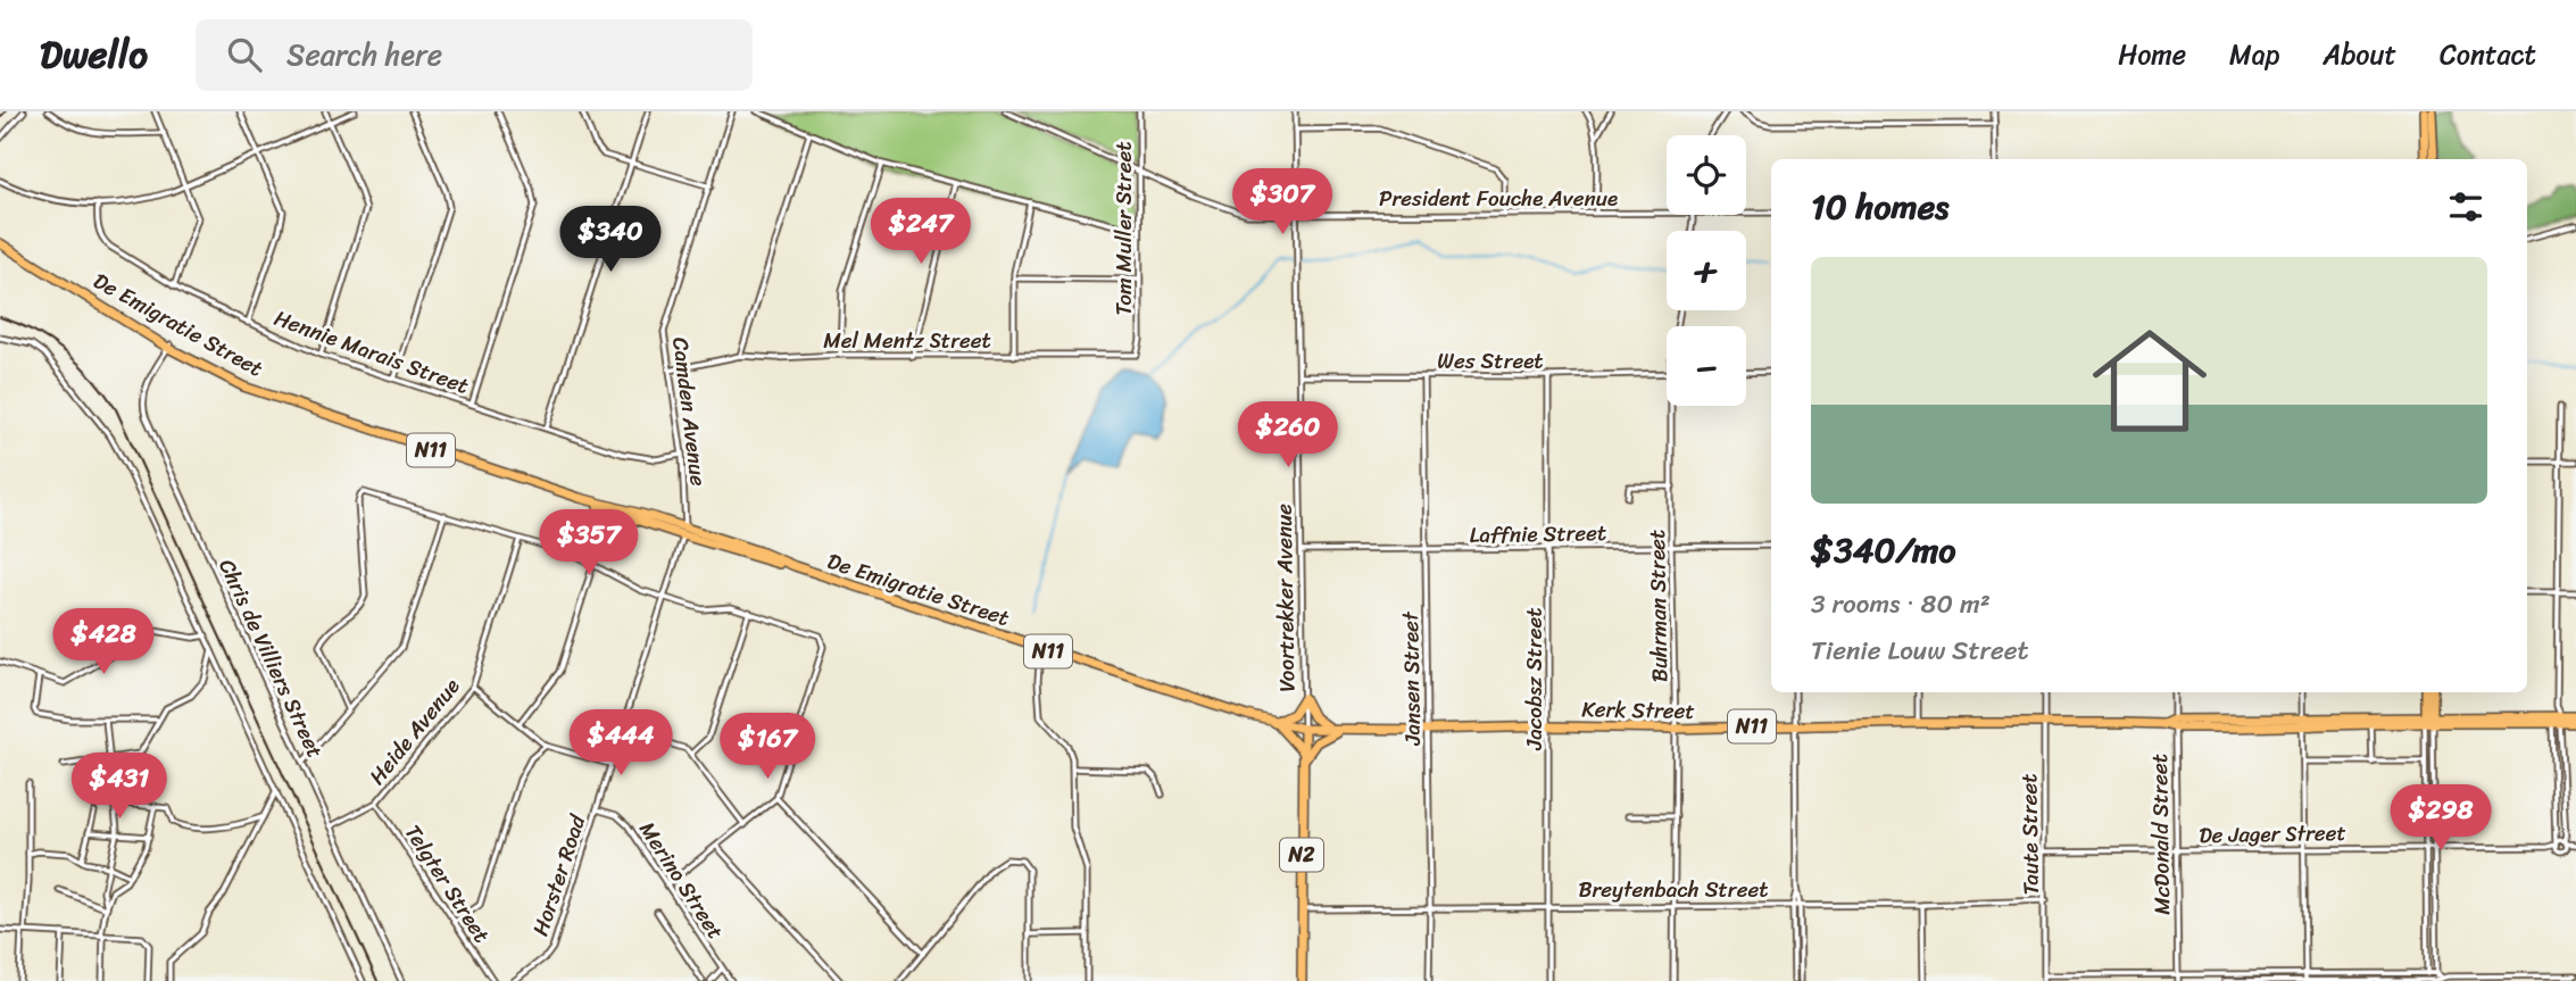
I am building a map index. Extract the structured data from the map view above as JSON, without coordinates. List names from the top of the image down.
{
  "streets": {
    "highway": [
      "De Emigratie Street",
      "N11",
      "Voortrekker Avenue",
      "Kerk Street",
      "N2"
    ],
    "street": [
      "President Fouche Avenue",
      "Tom Muller Street",
      "Mel Mentz Street",
      "Hennie Marais Street",
      "Wes Street",
      "Camden Avenue",
      "Laffnie Street",
      "Buhrman Street",
      "Chris de Villiers Street",
      "Jansen Street",
      "Jacobsz Street",
      "Heide Avenue",
      "De Jager Street",
      "Taute Street",
      "McDonald Street",
      "Horster Road",
      "Merino Street",
      "Telgter Street",
      "Breytenbach Street"
    ]
  },
  "crossings": [
    ["President Fouche Avenue", "Tom Muller Street"],
    ["President Fouche Avenue", "Voortrekker Avenue"],
    ["Tom Muller Street", "Mel Mentz Street"],
    ["De Emigratie Street", "Camden Avenue"],
    ["De Emigratie Street", "Voortrekker Avenue"],
    ["De Emigratie Street", "Chris de Villiers Street"],
    ["De Emigratie Street", "Kerk Street"],
    ["De Emigratie Street", "Horster Road"],
    ["Mel Mentz Street", "Camden Avenue"],
    ["Hennie Marais Street", "Camden Avenue"],
    ["Wes Street", "Voortrekker Avenue"],
    ["Wes Street", "Jansen Street"],
    ["Wes Street", "Jacobsz Street"],
    ["Camden Avenue", "Horster Road"],
    ["Laffnie Street", "Voortrekker Avenue"],
    ["Laffnie Street", "Buhrman Street"],
    ["Laffnie Street", "Jansen Street"],
    ["Laffnie Street", "Jacobsz Street"],
    ["Voortrekker Avenue", "Kerk Street"],
    ["Voortrekker Avenue", "Breytenbach Street"],
    ["Buhrman Street", "Kerk Street"],
    ["Buhrman Street", "Breytenbach Street"],
    ["Chris de Villiers Street", "Heide Avenue"],
    ["Jansen Street", "Kerk Street"],
    ["Jansen Street", "Breytenbach Street"],
    ["Jacobsz Street", "Kerk Street"],
    ["Jacobsz Street", "Breytenbach Street"],
    ["Kerk Street", "Taute Street"],
    ["Kerk Street", "McDonald Street"],
    ["Heide Avenue", "Telgter Street"],
    ["De Jager Street", "Taute Street"],
    ["De Jager Street", "McDonald Street"],
    ["Taute Street", "Breytenbach Street"],
    ["Horster Road", "Merino Street"]
  ],
  "page": {
    "header": "Dwello",
    "search": "Search here",
    "nav": [
      "Home",
      "Map",
      "About",
      "Contact"
    ],
    "map_buttons": ["+", "−"],
    "heading": "10 homes",
    "price": [
      "$307",
      "$247",
      "$340",
      "$260",
      "$357",
      "$428",
      "$444",
      "$167",
      "$431",
      "$298"
    ],
    "list": [
      {
        "name": "$340/mo",
        "note": "3 rooms · 80 m² · Tienie Louw Street"
      }
    ]
  }
}
